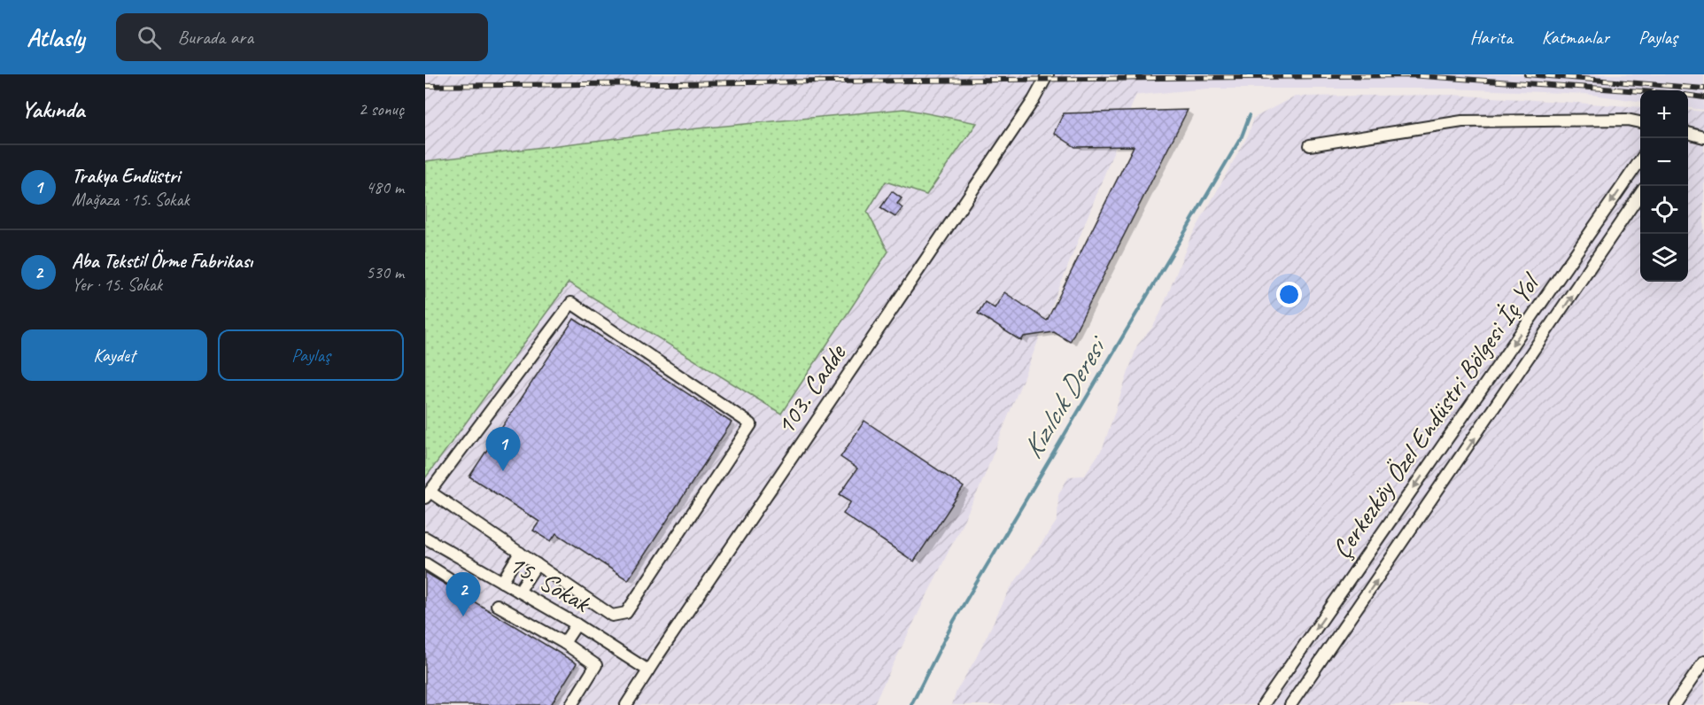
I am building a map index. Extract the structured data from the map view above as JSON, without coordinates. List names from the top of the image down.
{
  "streets": {
    "street": ["103. Cadde", "Çerkezköy Özel Endüstri Bölgesi İç Yol", "15. Sokak"]
  },
  "crossings": [
    ["103. Cadde", "15. Sokak"]
  ],
  "water": ["Kızılcık Deresi"],
  "page": {
    "header": "Atlasly",
    "search": "Burada ara",
    "nav": ["Harita", "Katmanlar", "Paylaş"],
    "heading": ["Yakında", "2 sonuç"],
    "map_buttons": ["+", "−"],
    "list": [
      {
        "mark": "1",
        "name": "Trakya Endüstri",
        "note": "Mağaza · 15. Sokak",
        "value": "480 m"
      },
      {
        "mark": "2",
        "name": "Aba Tekstil Örme Fabrikası",
        "note": "Yer · 15. Sokak",
        "value": "530 m"
      }
    ],
    "buttons": ["Kaydet", "Paylaş"],
    "pins": ["1", "2"]
  }
}
